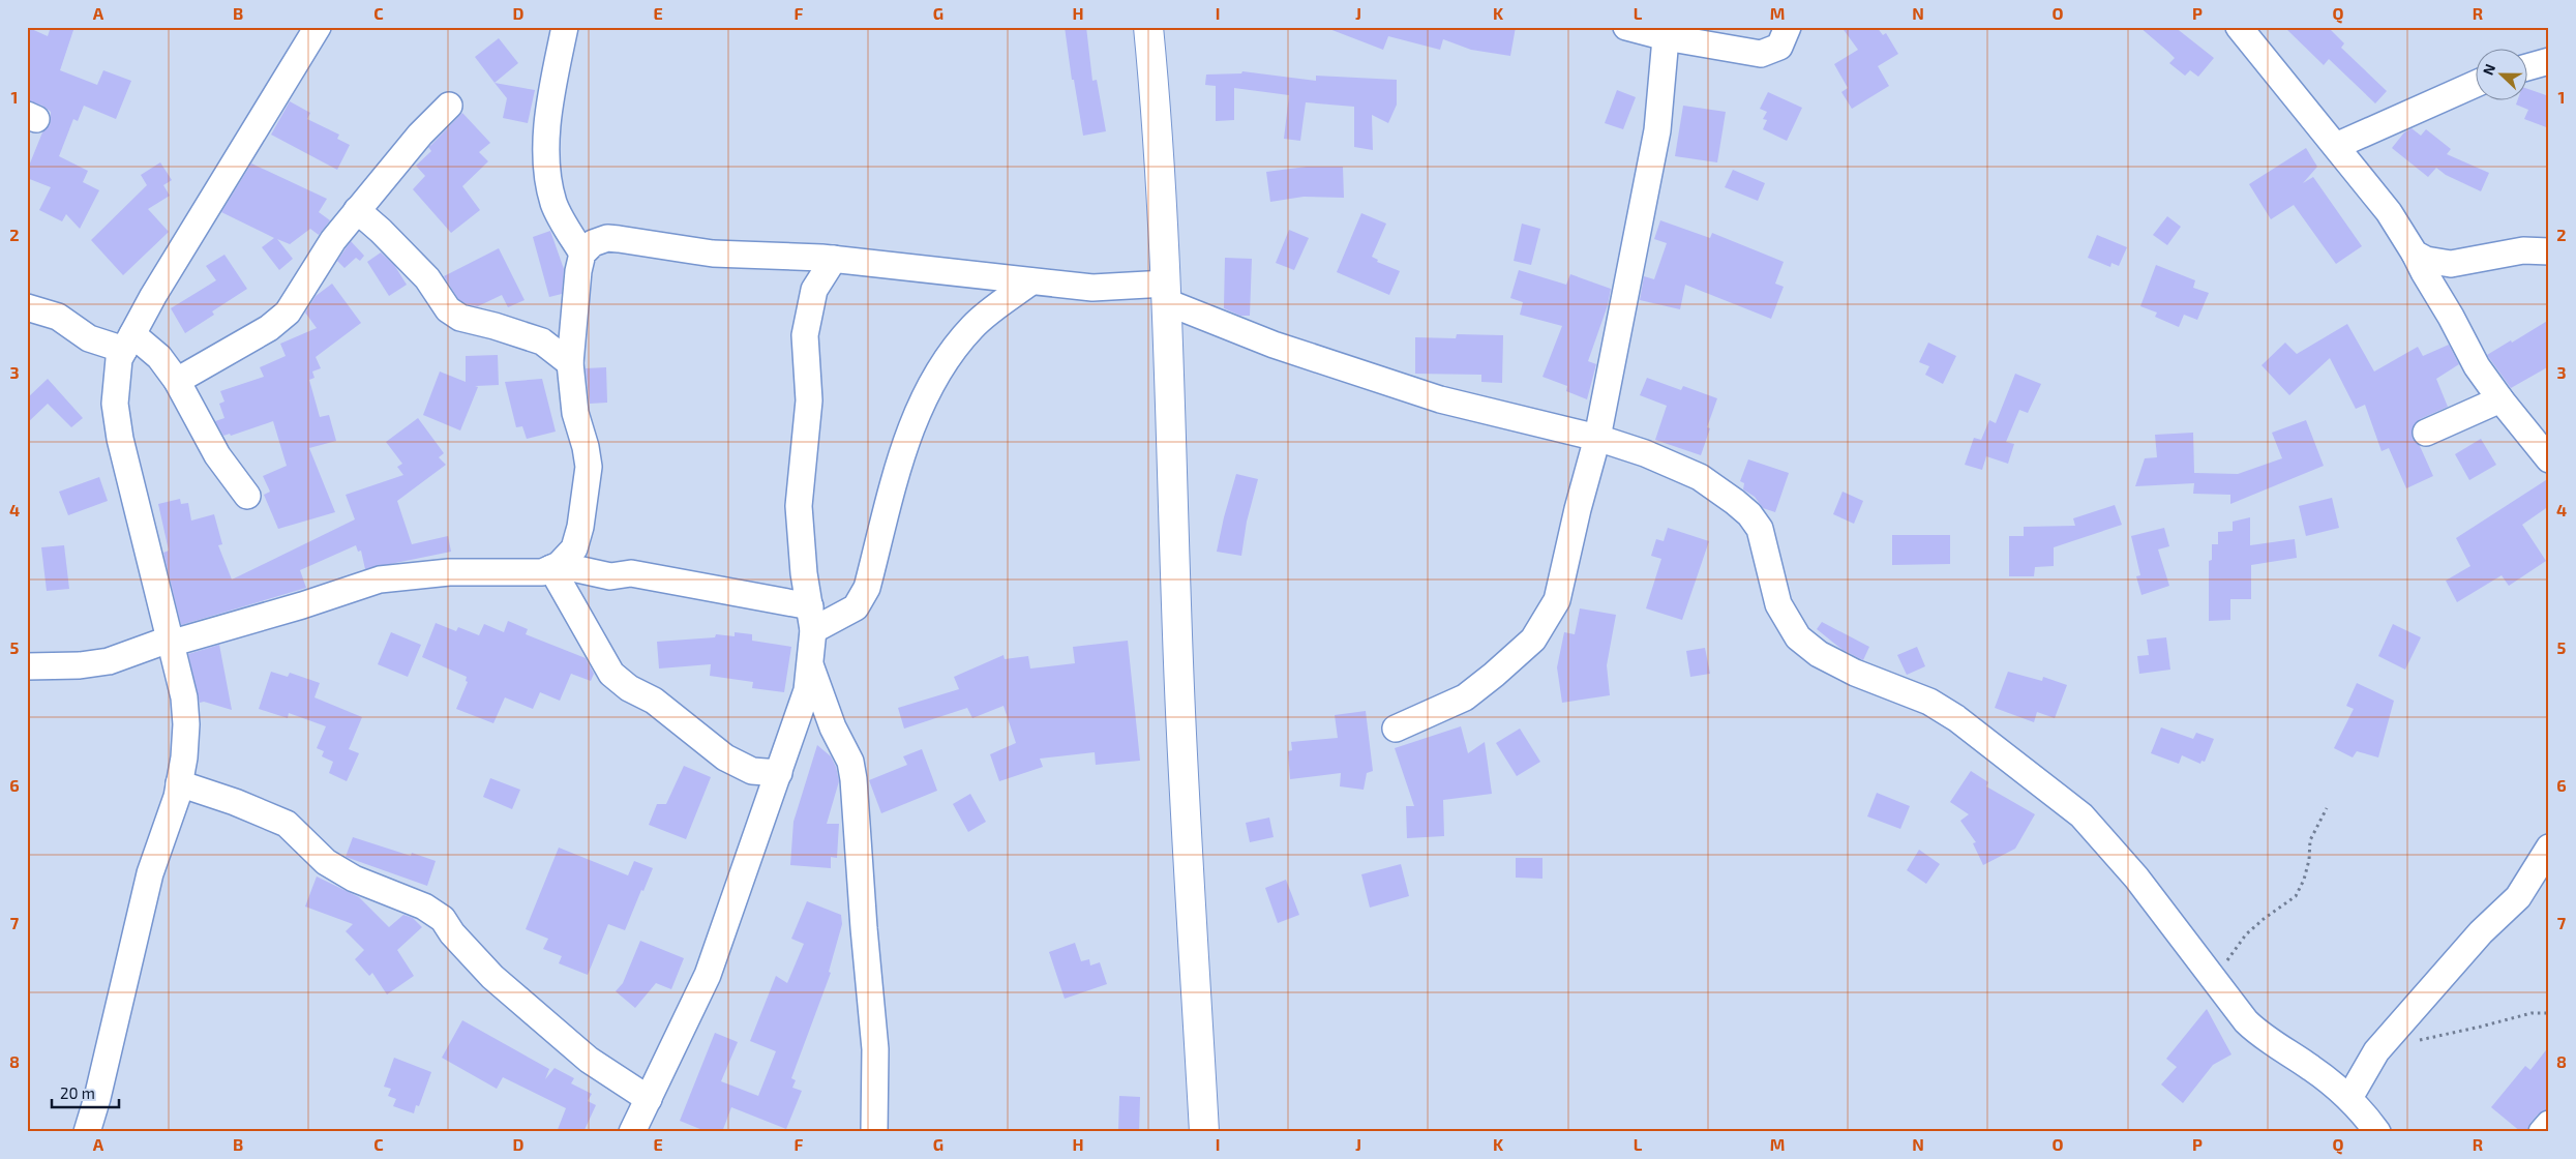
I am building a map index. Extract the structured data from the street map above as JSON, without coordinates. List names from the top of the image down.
{
  "scale_bar": "20 m",
  "north": "left",
  "grid": {
    "columns": [
      "A",
      "B",
      "C",
      "D",
      "E",
      "F",
      "G",
      "H",
      "I",
      "J",
      "K",
      "L",
      "M",
      "N",
      "O",
      "P",
      "Q",
      "R"
    ],
    "rows": [
      "1",
      "2",
      "3",
      "4",
      "5",
      "6",
      "7",
      "8"
    ]
  }
}
